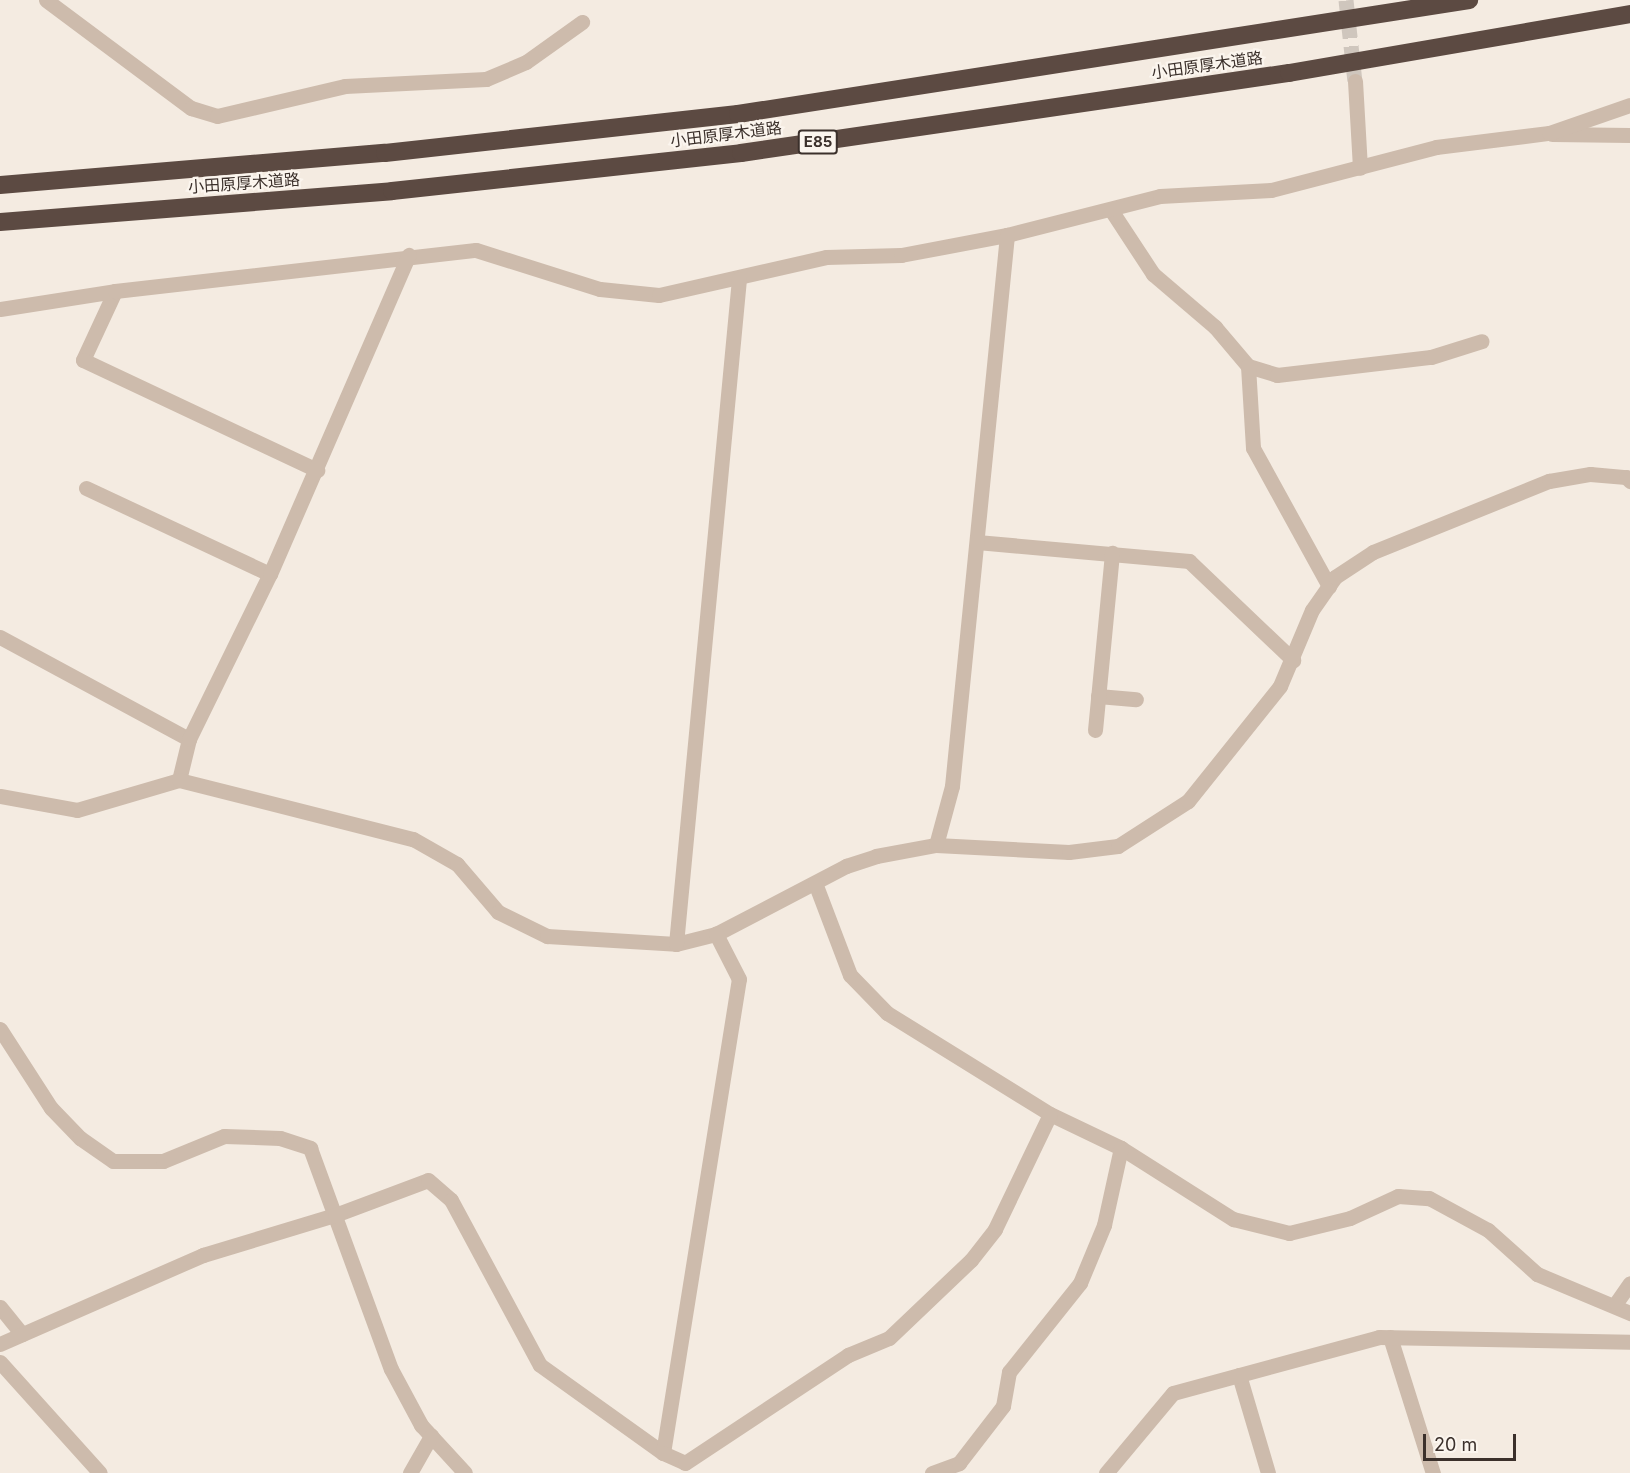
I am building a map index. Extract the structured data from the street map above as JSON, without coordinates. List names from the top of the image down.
{
  "streets": {
    "highway": ["小田原厚木道路", "E85"]
  },
  "scale_bar": "20 m"
}
